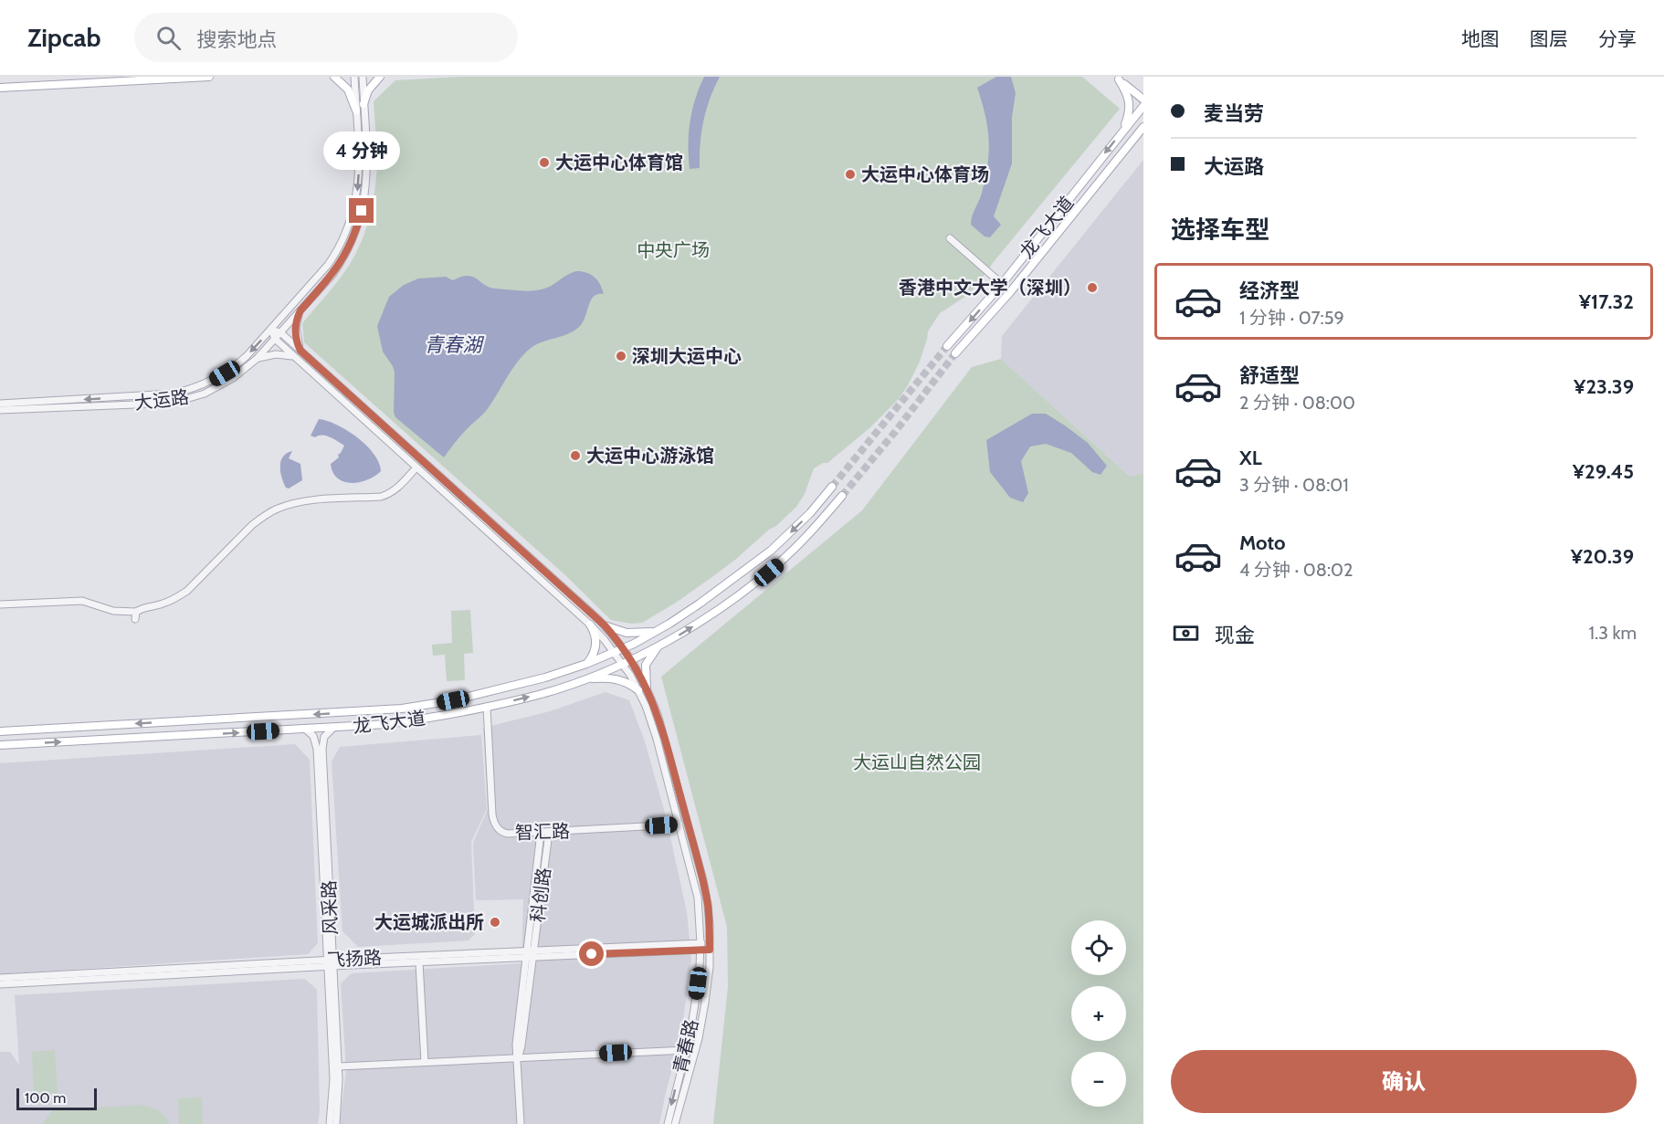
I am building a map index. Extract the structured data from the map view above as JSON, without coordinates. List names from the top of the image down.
{
  "streets": {
    "main road": ["龙飞大道"],
    "street": [
      "大运路",
      "智汇路",
      "科创路",
      "风采路",
      "飞扬路",
      "青春路"
    ]
  },
  "crossings": [
    ["龙飞大道", "智汇路"],
    ["龙飞大道", "风采路"],
    ["龙飞大道", "青春路"],
    ["大运路", "青春路"],
    ["智汇路", "科创路"],
    ["智汇路", "青春路"],
    ["科创路", "飞扬路"],
    ["风采路", "飞扬路"],
    ["飞扬路", "青春路"]
  ],
  "one_way": ["大运路"],
  "water": ["青春湖"],
  "parks": ["中央广场", "大运山自然公园"],
  "places": [
    "大运中心体育馆",
    "大运中心体育场",
    "香港中文大学（深圳）",
    "深圳大运中心",
    "大运中心游泳馆",
    "大运城派出所"
  ],
  "scale_bar": "100 m",
  "page": {
    "header": "Zipcab",
    "search": "搜索地点",
    "nav": ["地图", "图层", "分享"],
    "banner": ["麦当劳", "大运路"],
    "bubble": "4 分钟",
    "heading": "选择车型",
    "list": [
      {
        "name": "经济型",
        "note": "1 分钟 · 07:59",
        "value": "¥17.32"
      },
      {
        "name": "舒适型",
        "note": "2 分钟 · 08:00",
        "value": "¥23.39"
      },
      {
        "name": "XL",
        "note": "3 分钟 · 08:01",
        "value": "¥29.45"
      },
      {
        "name": "Moto",
        "note": "4 分钟 · 08:02",
        "value": "¥20.39"
      }
    ],
    "pay": ["现金", "1.3 km"],
    "map_buttons": ["+", "−"],
    "buttons": "确认",
    "scale": "100 m"
  }
}
